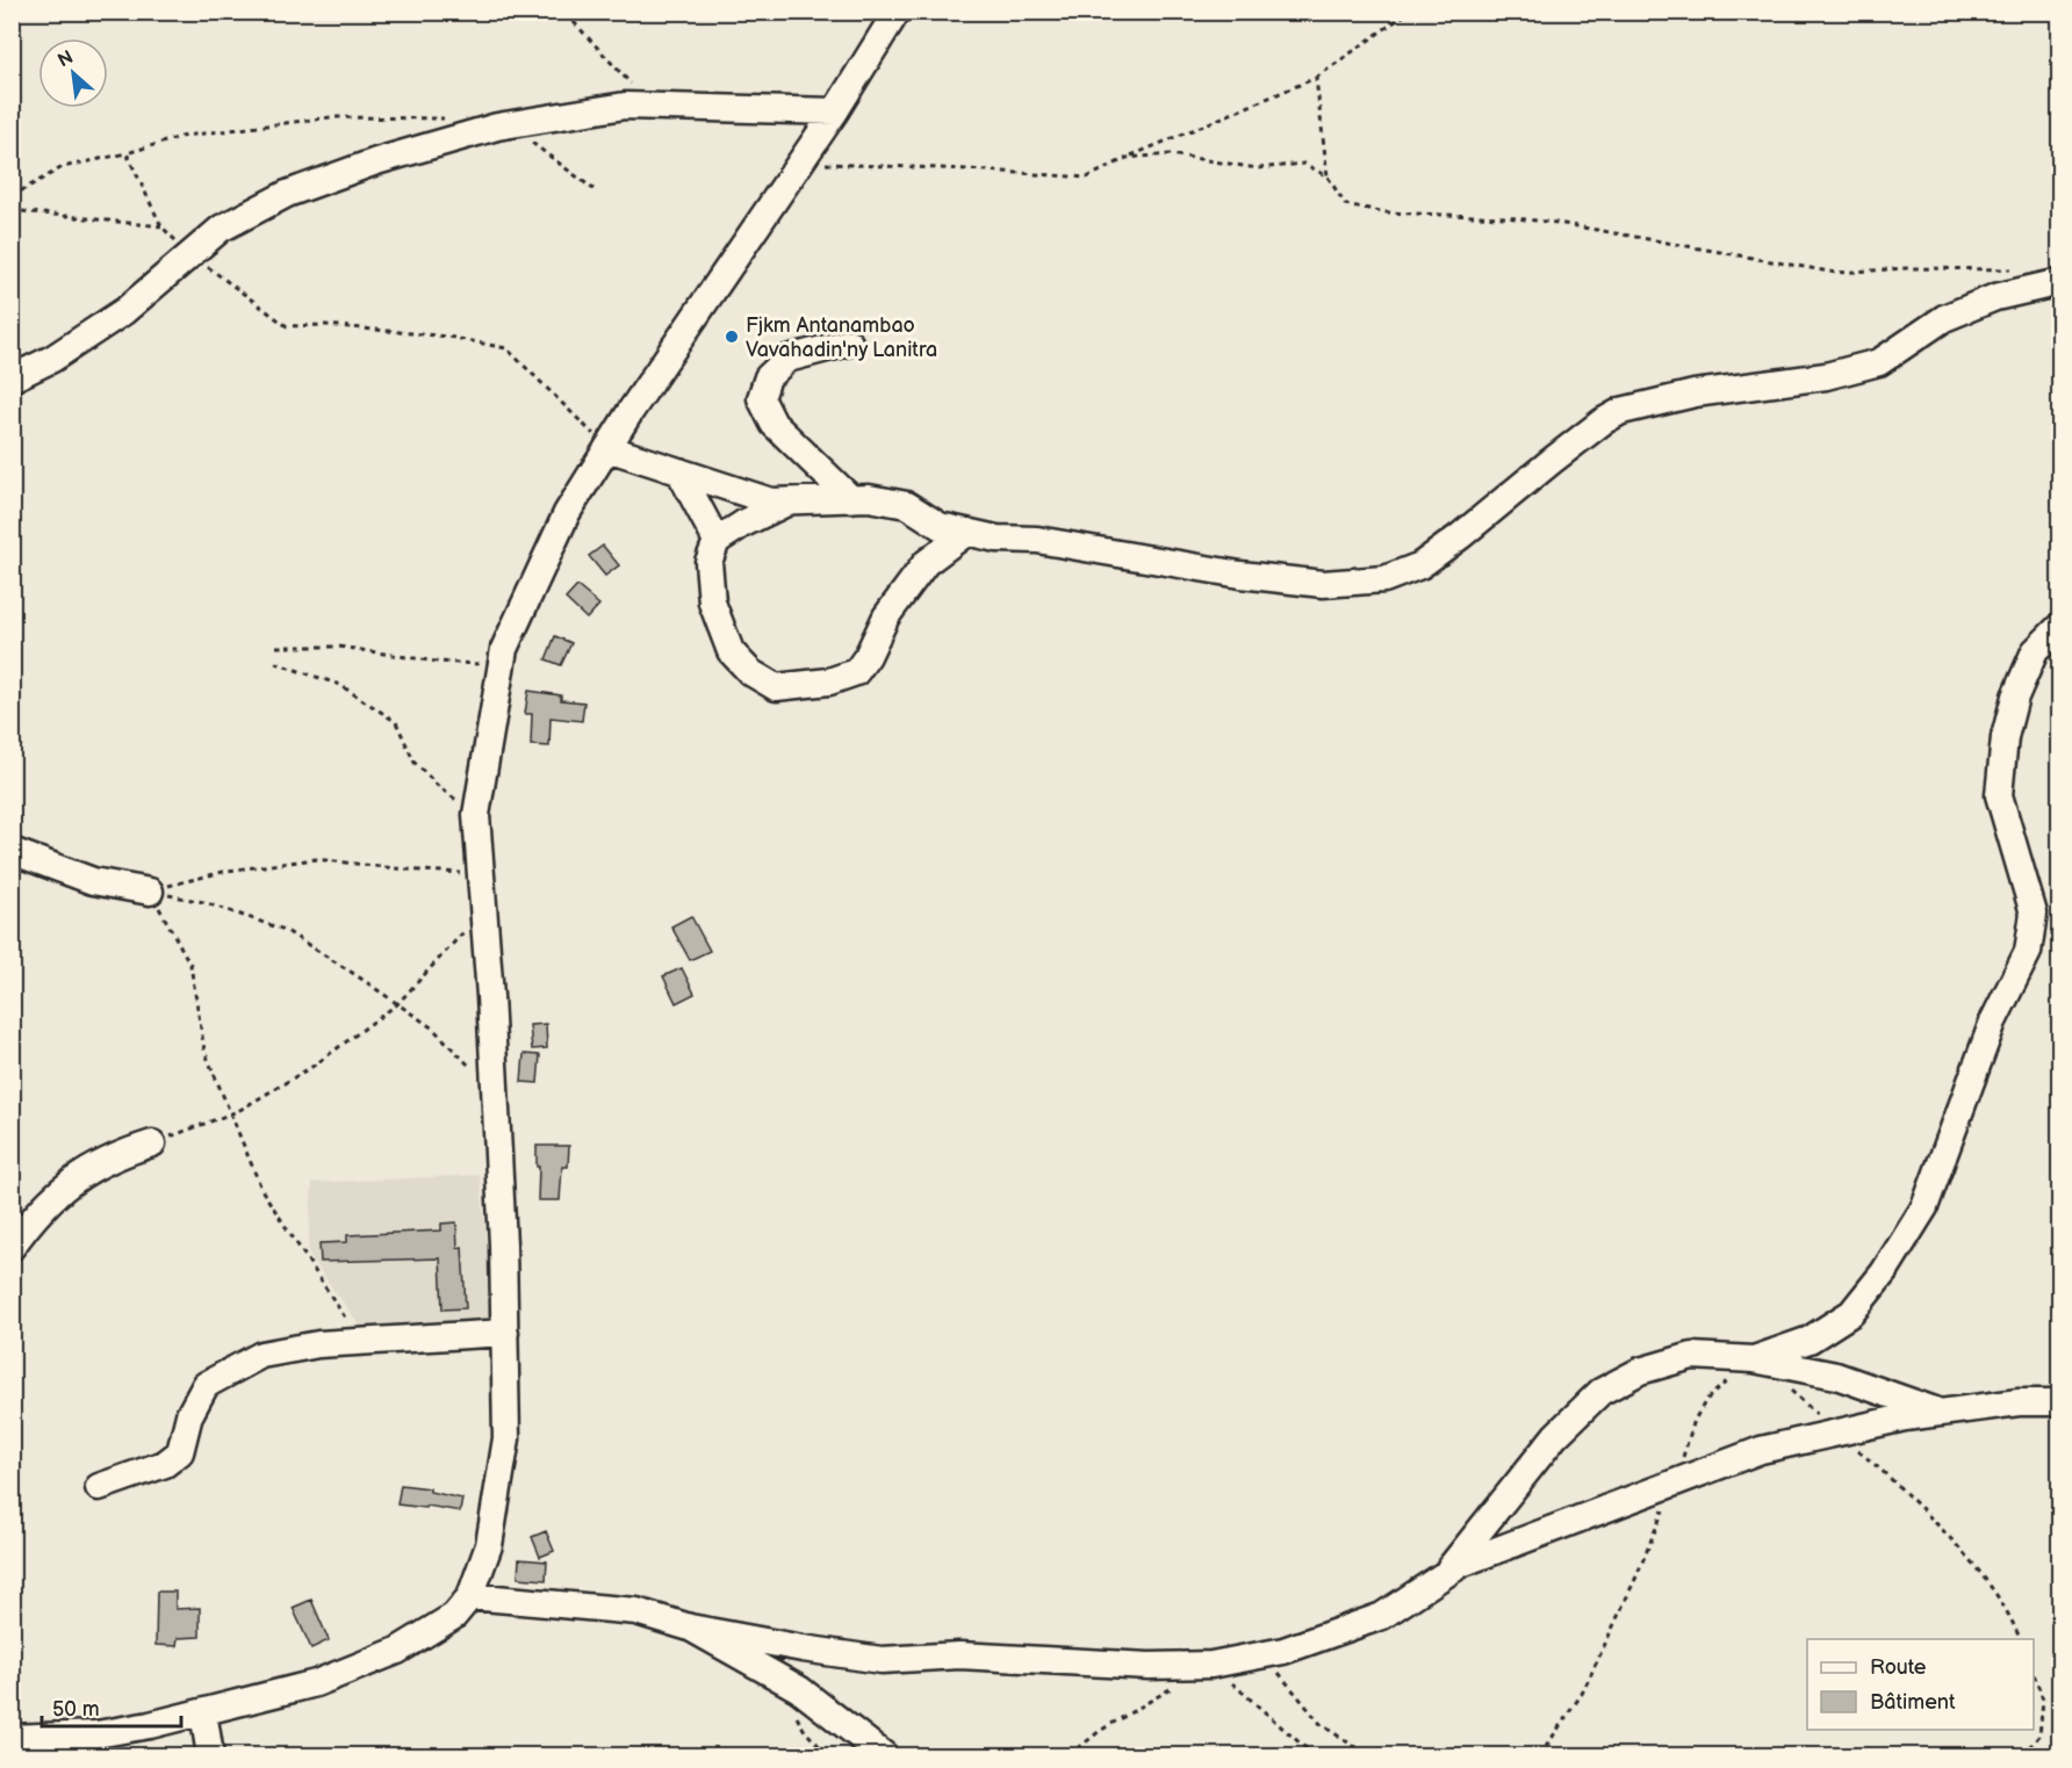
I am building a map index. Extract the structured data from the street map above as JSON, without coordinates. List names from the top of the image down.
{
  "places": ["Fjkm Antanambao Vavahadin'ny Lanitra"],
  "legend": ["Route", "Bâtiment"],
  "scale_bar": "50 m",
  "north": "top left"
}
